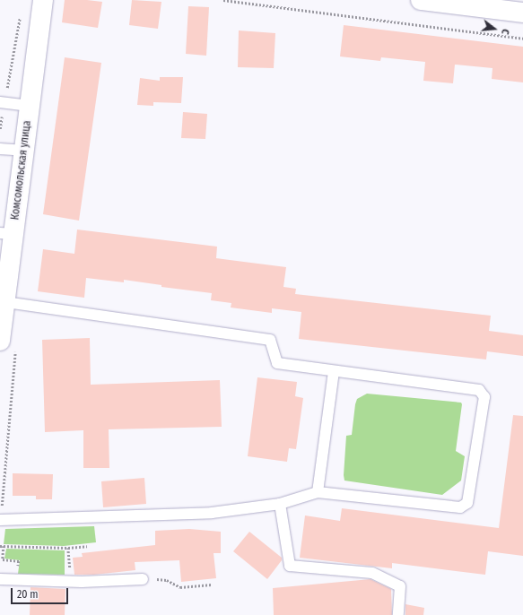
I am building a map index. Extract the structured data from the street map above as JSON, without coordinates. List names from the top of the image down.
{
  "streets": {
    "street": ["Комсомольская улица"]
  },
  "scale_bar": "20 m",
  "north": "right"
}
